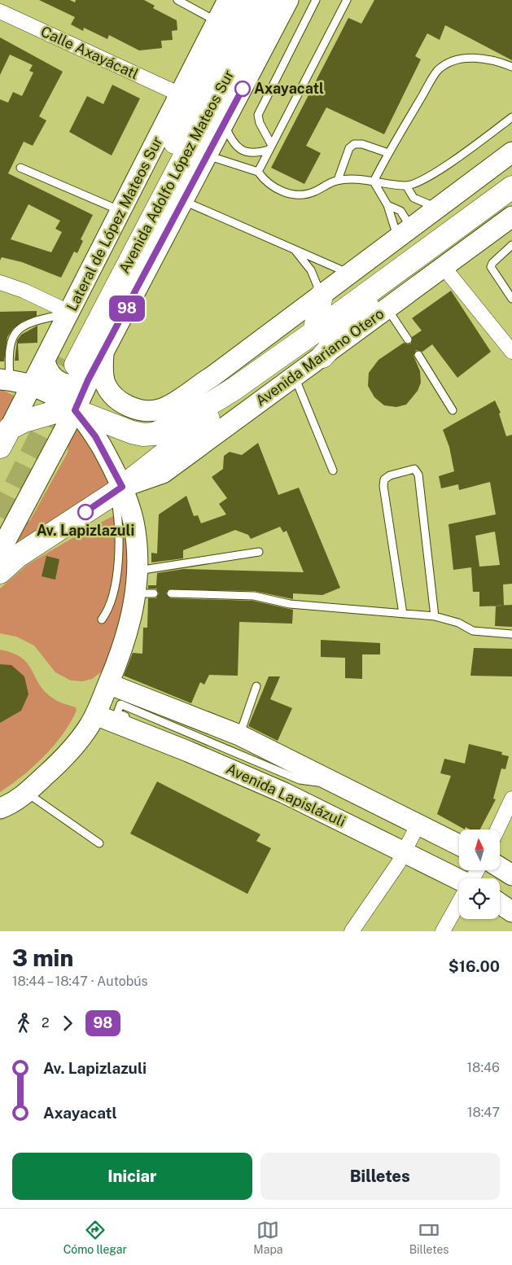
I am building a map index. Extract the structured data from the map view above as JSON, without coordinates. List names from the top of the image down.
{
  "streets": {
    "main road": [
      "Avenida Adolfo López Mateos Sur",
      "Lateral de López Mateos Sur",
      "Avenida Mariano Otero",
      "Avenida Lapislázuli"
    ],
    "street": ["Calle Axayácatl"]
  },
  "crossings": [
    ["Calle Axayácatl", "Lateral de López Mateos Sur"],
    ["Avenida Adolfo López Mateos Sur", "Lateral de López Mateos Sur"],
    ["Lateral de López Mateos Sur", "Avenida Mariano Otero"]
  ],
  "places": ["Axayacatl", "Av. Lapizlazuli"],
  "lines": ["bus line 98"],
  "north": "top",
  "page": {
    "on_map": "98",
    "heading": ["3 min", "18:44 – 18:47 · Autobús", "$16.00"],
    "legs": ["2", "98"],
    "list": [
      {
        "name": "Av. Lapizlazuli",
        "value": "18:46"
      },
      {
        "name": "Axayacatl",
        "value": "18:47"
      }
    ],
    "buttons": ["Iniciar", "Billetes"],
    "tabs": ["Cómo llegar", "Mapa", "Billetes"]
  }
}
